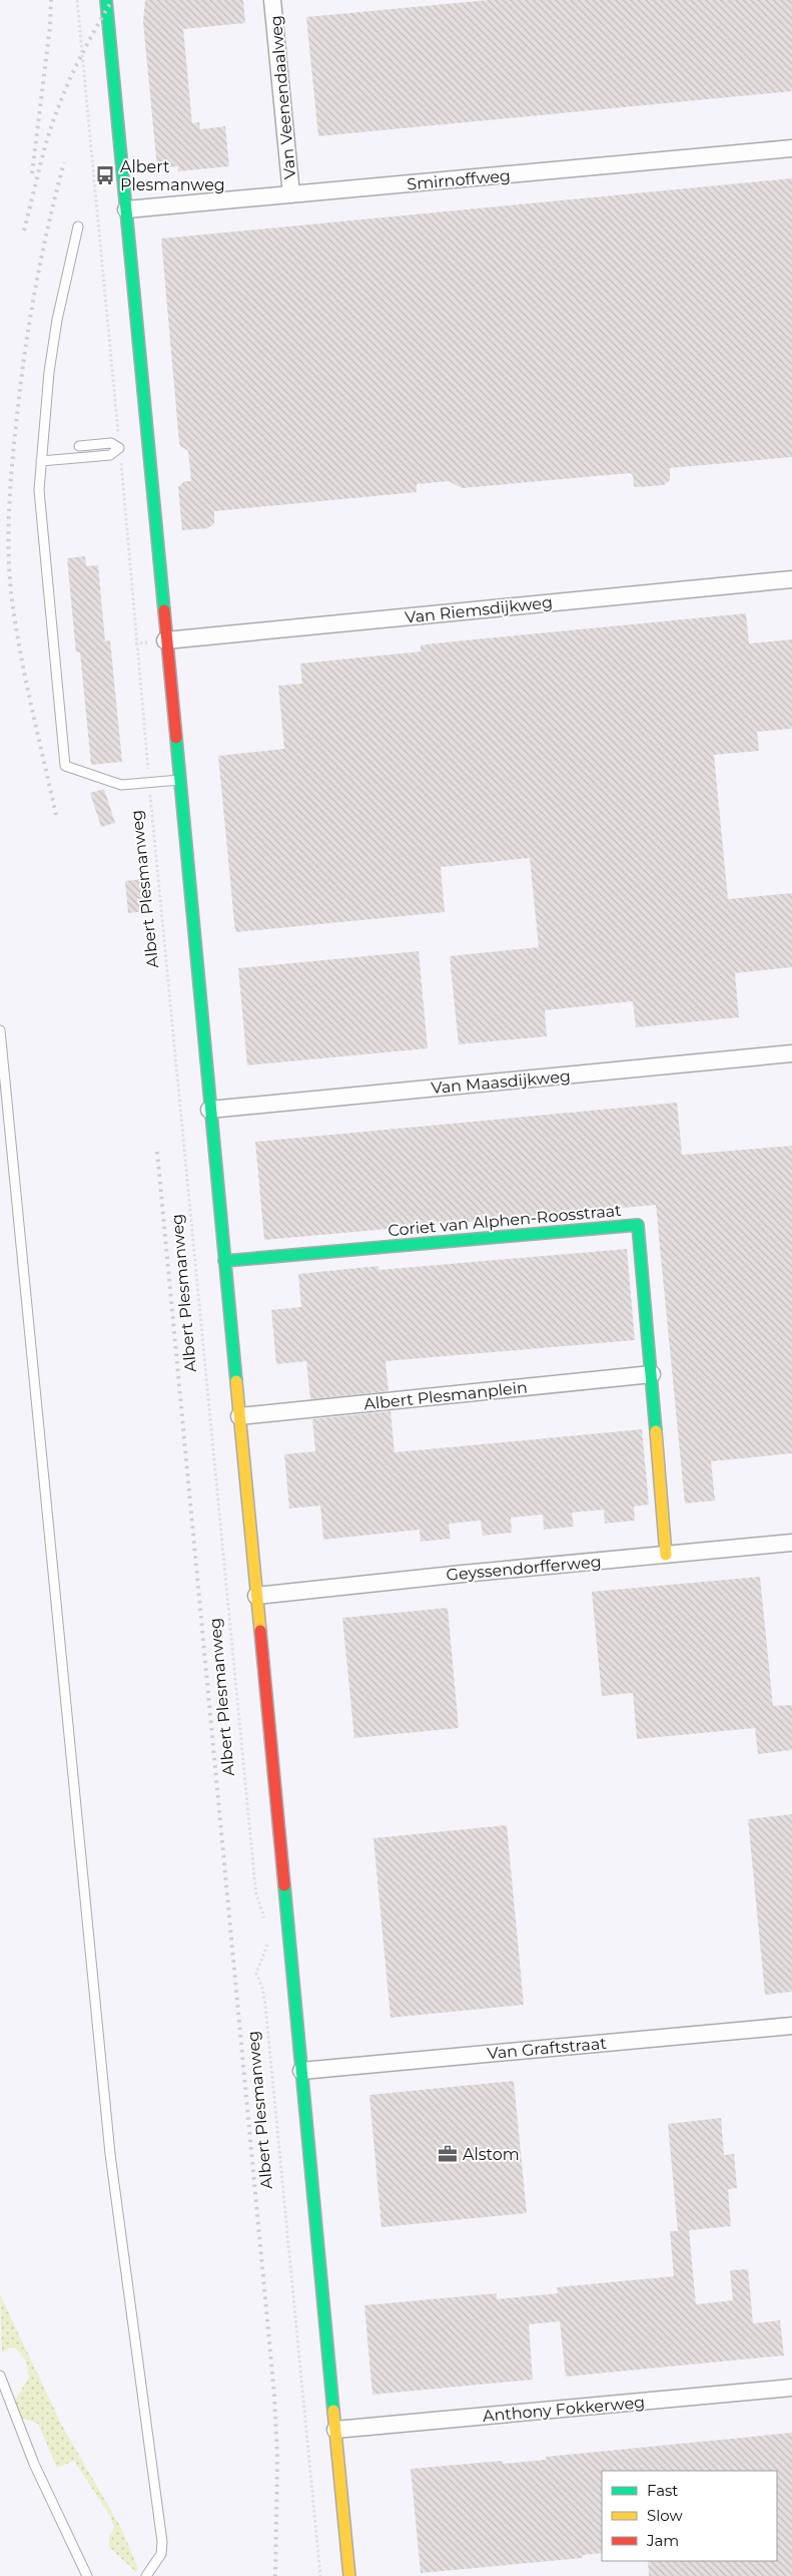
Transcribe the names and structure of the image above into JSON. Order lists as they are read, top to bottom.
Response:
{
  "streets": {
    "street": [
      "Van Veenendaalweg",
      "Smirnoffweg",
      "Van Riemsdijkweg",
      "Van Maasdijkweg",
      "Coriet van Alphen-Roosstraat",
      "Albert Plesmanplein",
      "Geyssendorfferweg",
      "Van Graftstraat",
      "Anthony Fokkerweg"
    ],
    "path": ["Albert Plesmanweg"]
  },
  "crossings": [
    ["Van Veenendaalweg", "Smirnoffweg"],
    ["Coriet van Alphen-Roosstraat", "Albert Plesmanplein"],
    ["Coriet van Alphen-Roosstraat", "Geyssendorfferweg"]
  ],
  "places": {
    "bus stop": ["Albert Plesmanweg"],
    "office": ["Alstom"]
  },
  "legend": ["Fast", "Slow", "Jam"]
}
